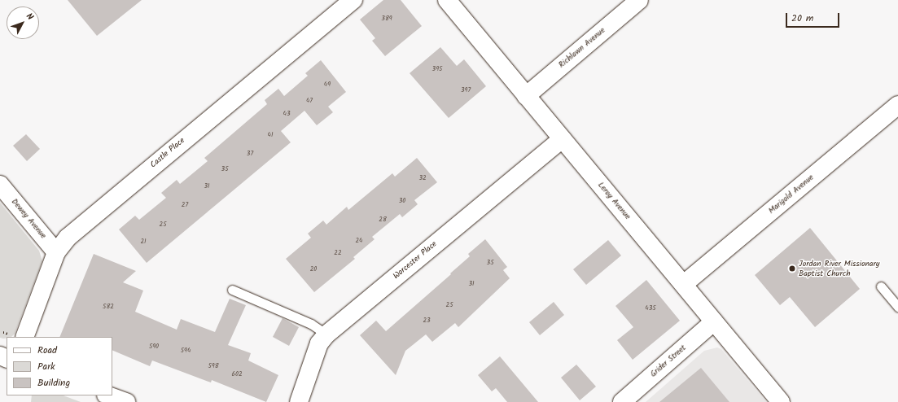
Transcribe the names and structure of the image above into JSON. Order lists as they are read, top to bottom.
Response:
{
  "streets": {
    "street": [
      "Richlawn Avenue",
      "Castle Place",
      "Marigold Avenue",
      "Leroy Avenue",
      "Dewey Avenue",
      "Worcester Place",
      "Grider Street"
    ]
  },
  "crossings": [
    ["Richlawn Avenue", "Leroy Avenue"],
    ["Castle Place", "Dewey Avenue"],
    ["Marigold Avenue", "Leroy Avenue"],
    ["Leroy Avenue", "Worcester Place"],
    ["Leroy Avenue", "Grider Street"]
  ],
  "places": ["Jordan River Missionary Baptist Church"],
  "house_numbers": [
    "389",
    "395",
    "49",
    "397",
    "47",
    "43",
    "41",
    "37",
    "35",
    "32",
    "31",
    "30",
    "27",
    "28",
    "25",
    "24",
    "21",
    "22",
    "35",
    "20",
    "31",
    "25",
    "582",
    "435",
    "23",
    "590",
    "594",
    "598",
    "602"
  ],
  "legend": ["Road", "Park", "Building"],
  "scale_bar": "20 m",
  "north": "top right"
}
